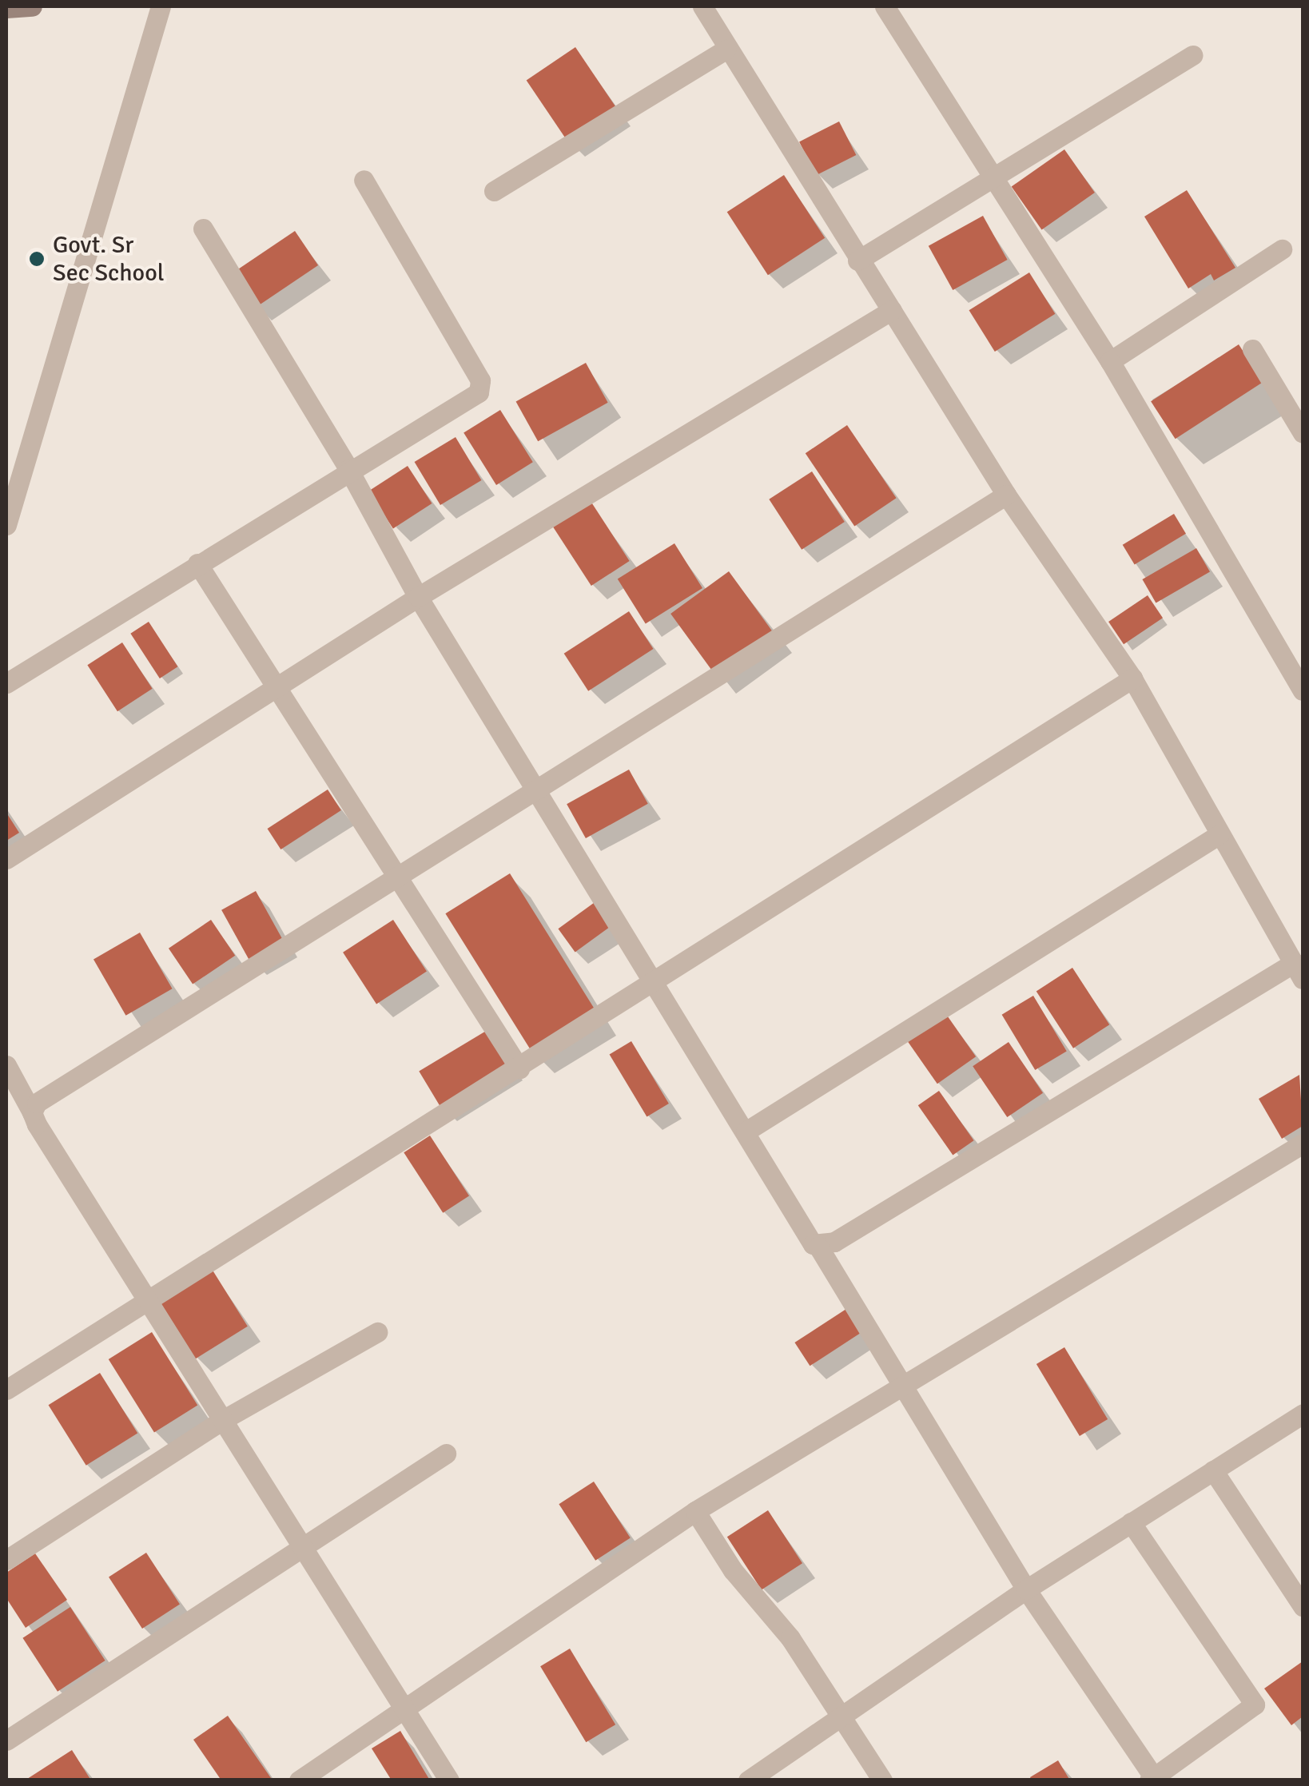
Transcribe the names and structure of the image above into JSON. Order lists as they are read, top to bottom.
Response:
{
  "places": ["Govt. Sr Sec School"]
}
